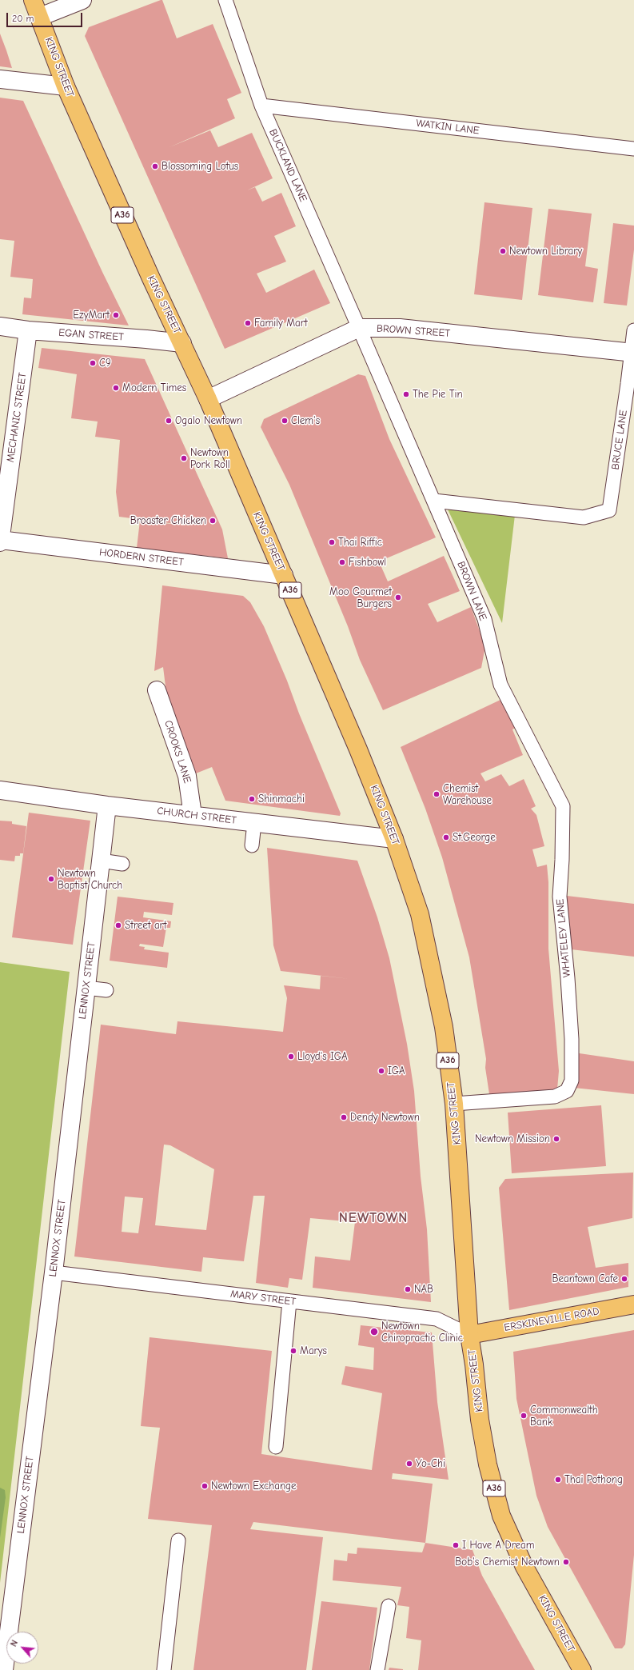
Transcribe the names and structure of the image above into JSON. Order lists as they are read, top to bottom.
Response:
{
  "streets": {
    "main road": ["KING STREET", "A36", "ERSKINEVILLE ROAD"],
    "street": [
      "BROWN STREET",
      "EGAN STREET",
      "MECHANIC STREET",
      "HORDERN STREET",
      "CROOKS LANE",
      "CHURCH STREET",
      "LENNOX STREET"
    ],
    "lane": [
      "WATKIN LANE",
      "BUCKLAND LANE",
      "BRUCE LANE",
      "BROWN LANE",
      "WHATELEY LANE",
      "MARY STREET"
    ]
  },
  "crossings": [
    ["KING STREET", "BROWN STREET"],
    ["KING STREET", "EGAN STREET"],
    ["KING STREET", "HORDERN STREET"],
    ["KING STREET", "CHURCH STREET"],
    ["KING STREET", "WHATELEY LANE"],
    ["KING STREET", "MARY STREET"],
    ["KING STREET", "ERSKINEVILLE ROAD"],
    ["WATKIN LANE", "BUCKLAND LANE"],
    ["BUCKLAND LANE", "BROWN STREET"],
    ["BUCKLAND LANE", "BROWN LANE"],
    ["BROWN STREET", "BRUCE LANE"],
    ["BROWN STREET", "BROWN LANE"],
    ["EGAN STREET", "MECHANIC STREET"],
    ["MECHANIC STREET", "HORDERN STREET"],
    ["BRUCE LANE", "BROWN LANE"],
    ["BROWN LANE", "WHATELEY LANE"],
    ["CROOKS LANE", "CHURCH STREET"],
    ["CHURCH STREET", "LENNOX STREET"],
    ["LENNOX STREET", "MARY STREET"],
    ["MARY STREET", "ERSKINEVILLE ROAD"]
  ],
  "districts": ["NEWTOWN"],
  "places": [
    "Blossoming Lotus",
    "Newtown Library",
    "EzyMart",
    "Family Mart",
    "C9",
    "Modern Times",
    "The Pie Tin",
    "Ogalo Newtown",
    "Clem's",
    "Newtown Pork Roll",
    "Broaster Chicken",
    "Thai Riffic",
    "Fishbowl",
    "Moo Gourmet Burgers",
    "Chemist Warehouse",
    "Shinmachi",
    "St.George",
    "Newtown Baptist Church",
    "Street art",
    "Lloyd's IGA",
    "IGA",
    "Dendy Newtown",
    "Newtown Mission",
    "Beantown Cafe",
    "NAB",
    "Newtown Chiropractic Clinic",
    "Marys",
    "Commonwealth Bank",
    "Yo-Chi",
    "Thai Pothong",
    "Newtown Exchange",
    "I Have A Dream",
    "Bob's Chemist Newtown"
  ],
  "scale_bar": "20 m",
  "north": "top left"
}
